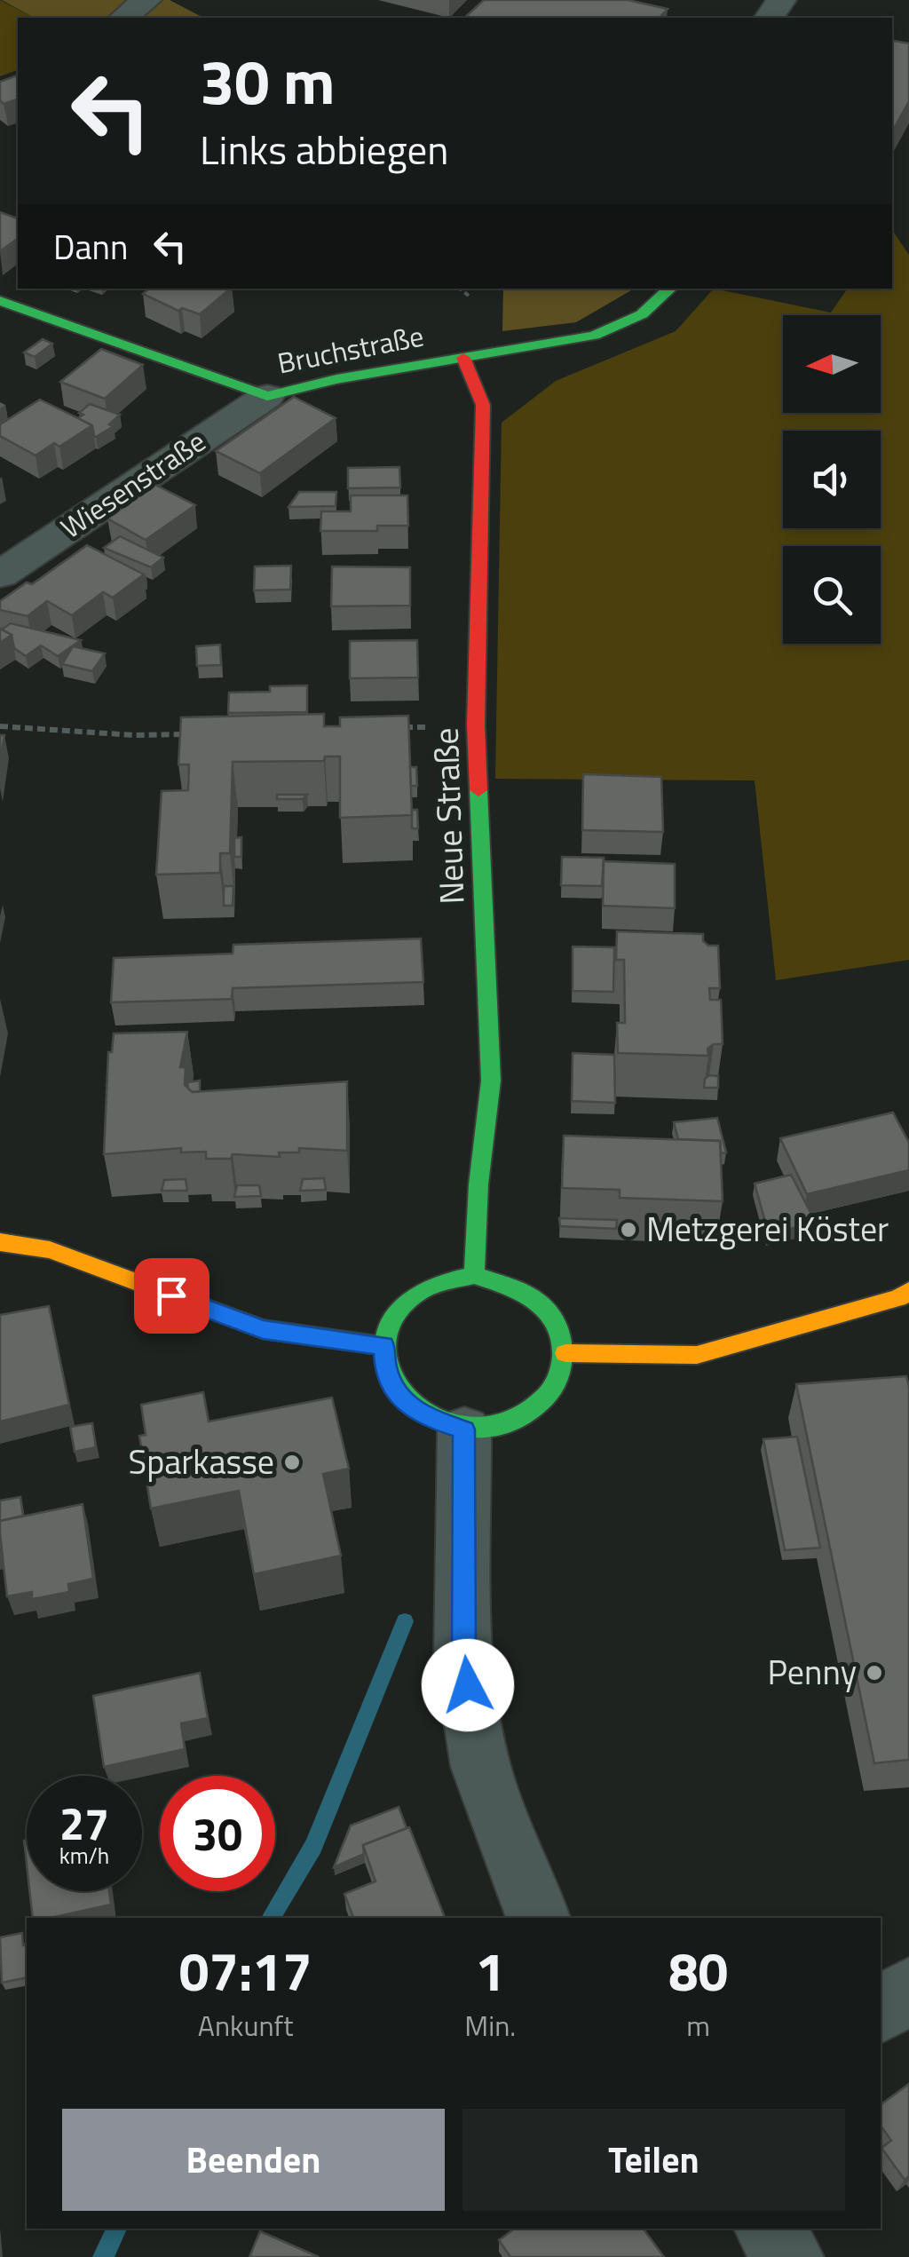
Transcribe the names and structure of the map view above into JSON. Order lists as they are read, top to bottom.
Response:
{
  "streets": {
    "street": ["Bruchstraße", "Wiesenstraße", "Neue Straße"]
  },
  "crossings": [
    ["Bruchstraße", "Wiesenstraße"],
    ["Bruchstraße", "Neue Straße"]
  ],
  "places": ["Metzgerei Köster", "Sparkasse", "Penny"],
  "north": "left",
  "page": {
    "turn": ["30 m", "Links abbiegen"],
    "then": "Dann",
    "speed": "27 km/h",
    "limit": "30",
    "eta": [
      "07:17",
      "Ankunft",
      "1",
      "Min.",
      "80",
      "m"
    ],
    "buttons": ["Beenden", "Teilen"]
  }
}
